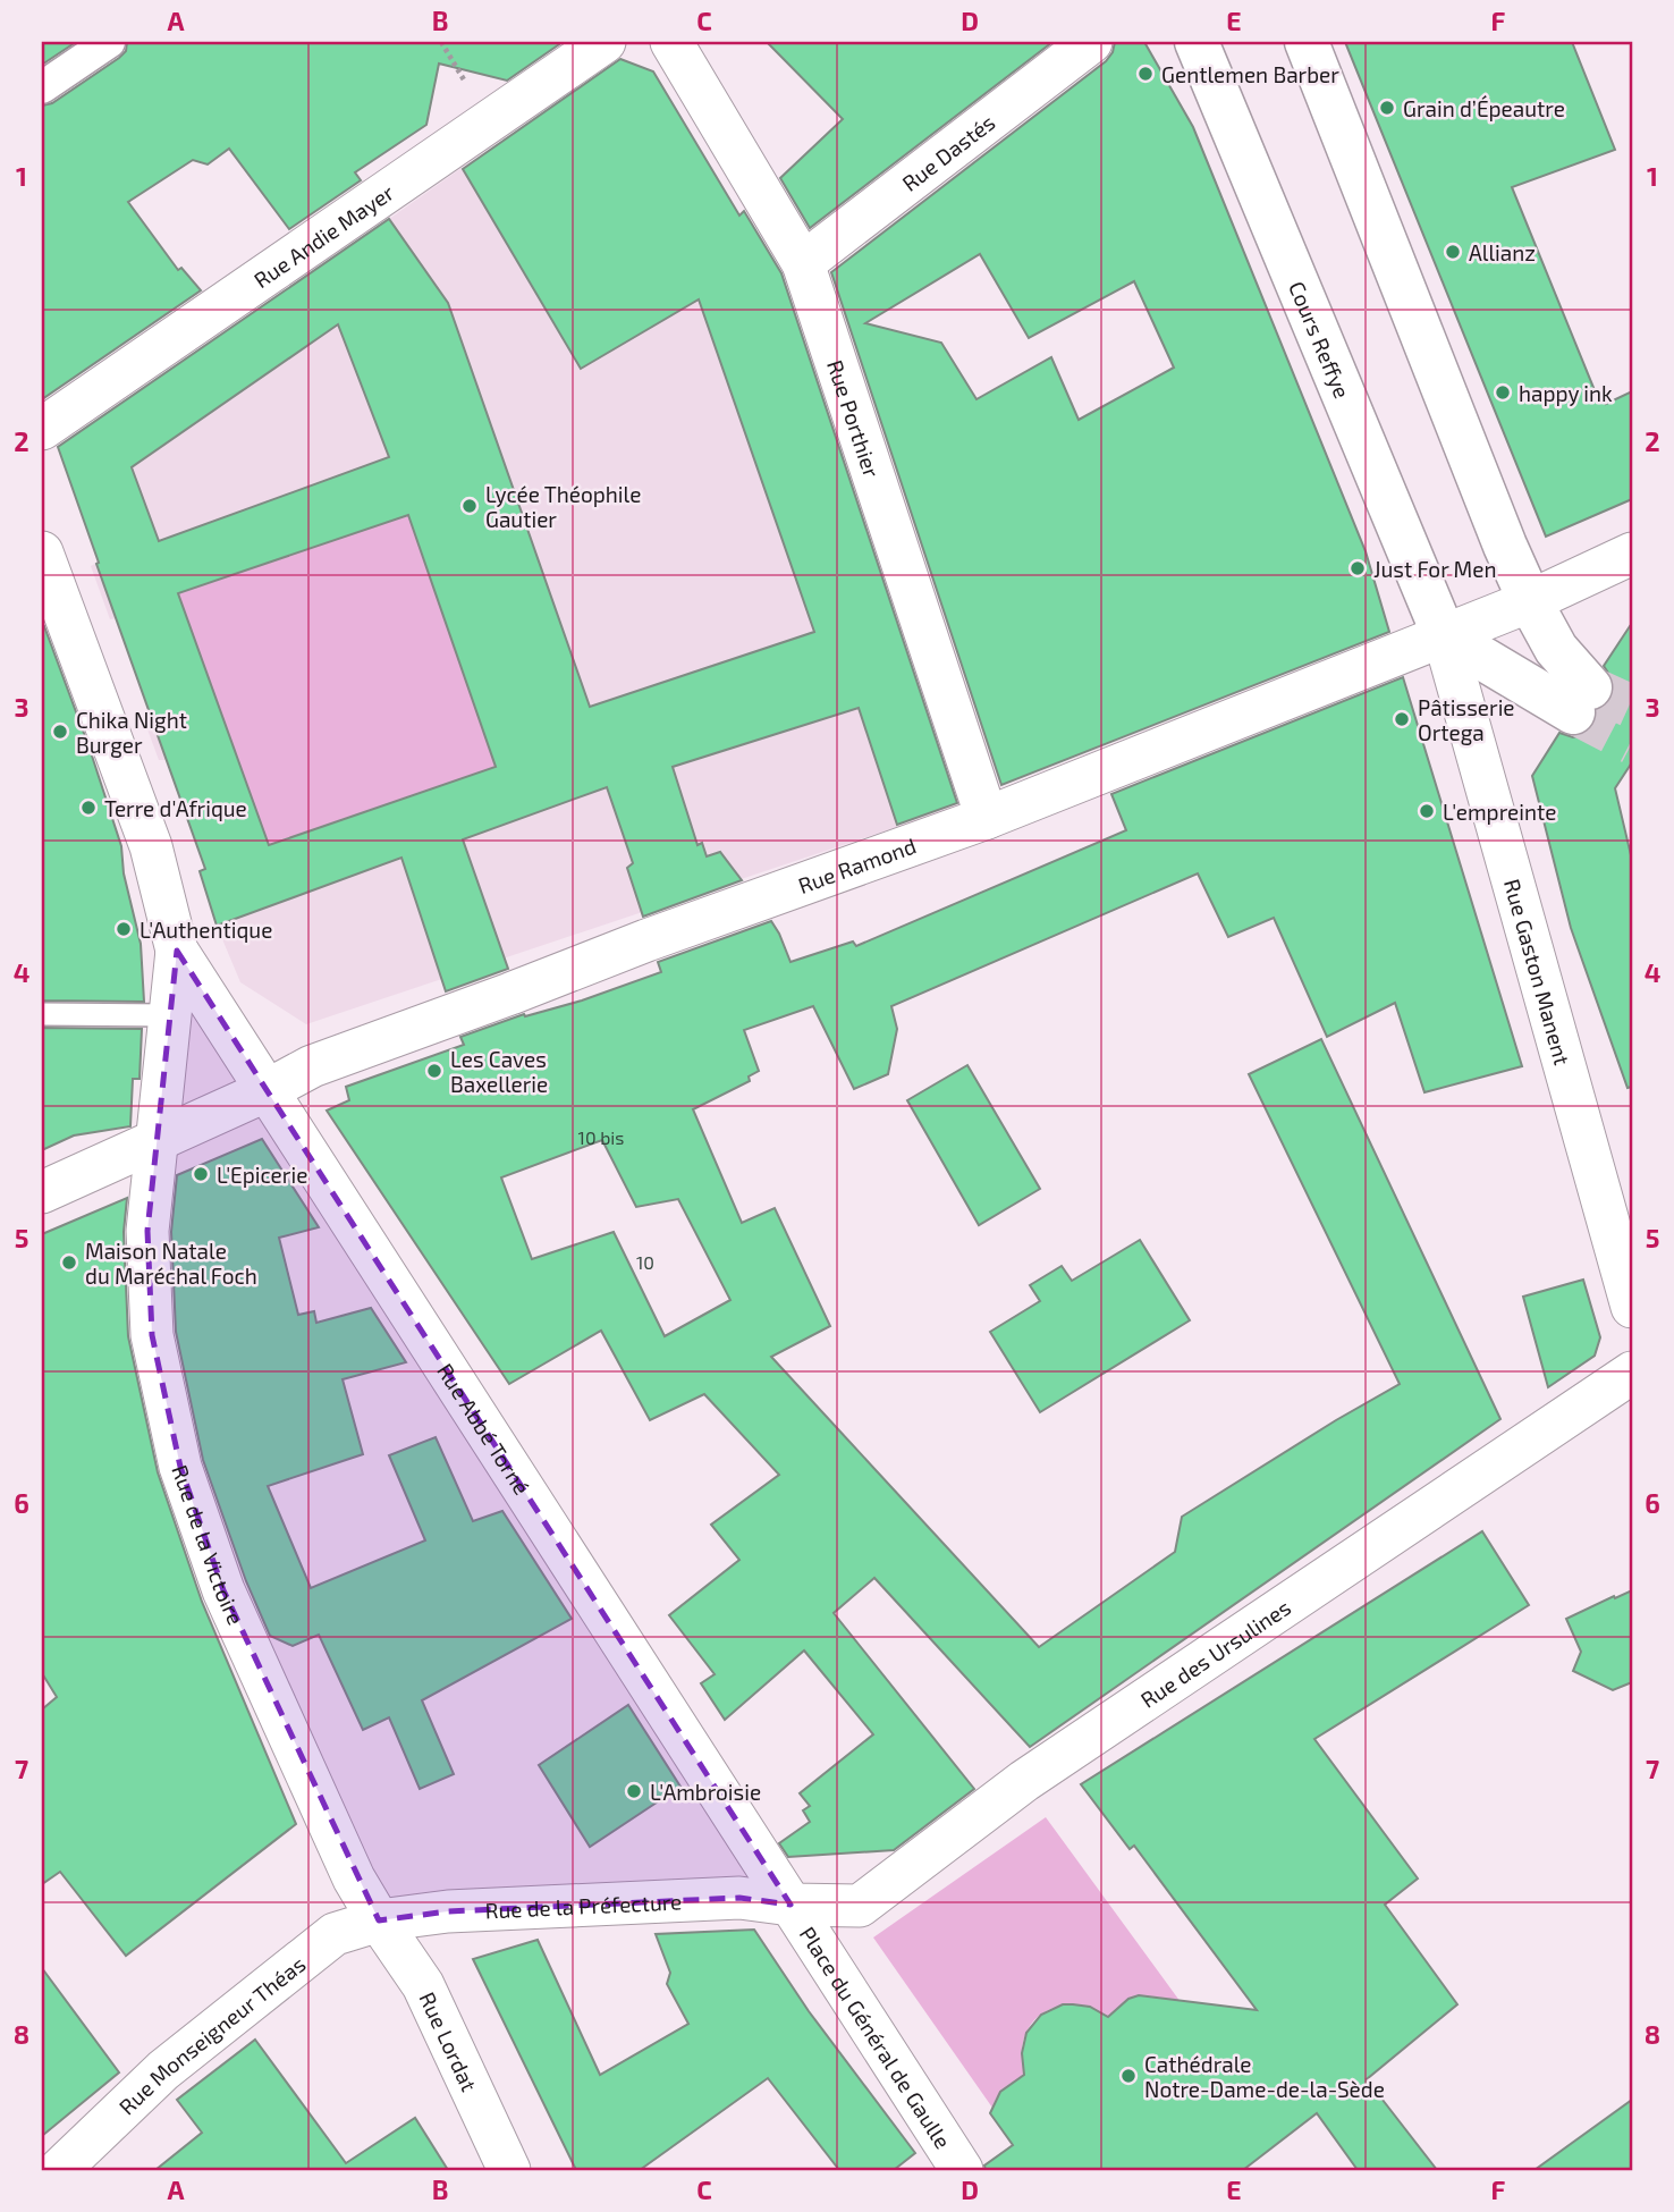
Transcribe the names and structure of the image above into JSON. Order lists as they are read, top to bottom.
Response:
{
  "streets": {
    "street": [
      "Rue Dastés",
      "Rue Andie Mayer",
      "Cours Reffye",
      "Rue Porthier",
      "Rue Ramond",
      "Rue Gaston Manent",
      "Rue Abbé Torné",
      "Rue de la Victoire",
      "Rue des Ursulines",
      "Rue de la Préfecture",
      "Rue Monseigneur Théas",
      "Place du Général de Gaulle",
      "Rue Lordat"
    ]
  },
  "crossings": [
    ["Rue Dastés", "Rue Porthier"],
    ["Cours Reffye", "Rue Ramond"],
    ["Cours Reffye", "Rue Gaston Manent"],
    ["Rue Porthier", "Rue Ramond"],
    ["Rue Ramond", "Rue Gaston Manent"],
    ["Rue Ramond", "Rue Abbé Torné"],
    ["Rue Ramond", "Rue de la Victoire"],
    ["Rue Abbé Torné", "Rue de la Victoire"],
    ["Rue Abbé Torné", "Rue des Ursulines"],
    ["Rue Abbé Torné", "Rue de la Préfecture"],
    ["Rue Abbé Torné", "Place du Général de Gaulle"],
    ["Rue de la Victoire", "Rue de la Préfecture"],
    ["Rue de la Victoire", "Rue Monseigneur Théas"],
    ["Rue de la Victoire", "Rue Lordat"],
    ["Rue des Ursulines", "Rue de la Préfecture"],
    ["Rue des Ursulines", "Place du Général de Gaulle"],
    ["Rue de la Préfecture", "Rue Monseigneur Théas"],
    ["Rue de la Préfecture", "Place du Général de Gaulle"],
    ["Rue de la Préfecture", "Rue Lordat"],
    ["Rue Monseigneur Théas", "Rue Lordat"]
  ],
  "places": [
    "Gentlemen Barber",
    "Grain d’Épeautre",
    "Allianz",
    "happy ink",
    "Lycée Théophile Gautier",
    "Just For Men",
    "Pâtisserie Ortega",
    "Chika Night Burger",
    "Terre d'Afrique",
    "L'empreinte",
    "L'Authentique",
    "Les Caves Baxellerie",
    "L'Epicerie",
    "Maison Natale du Maréchal Foch",
    "L'Ambroisie",
    "Cathédrale Notre-Dame-de-la-Sède"
  ],
  "house_numbers": ["10 bis", "10"],
  "grid": {
    "columns": [
      "A",
      "B",
      "C",
      "D",
      "E",
      "F"
    ],
    "rows": [
      "1",
      "2",
      "3",
      "4",
      "5",
      "6",
      "7",
      "8"
    ]
  }
}
